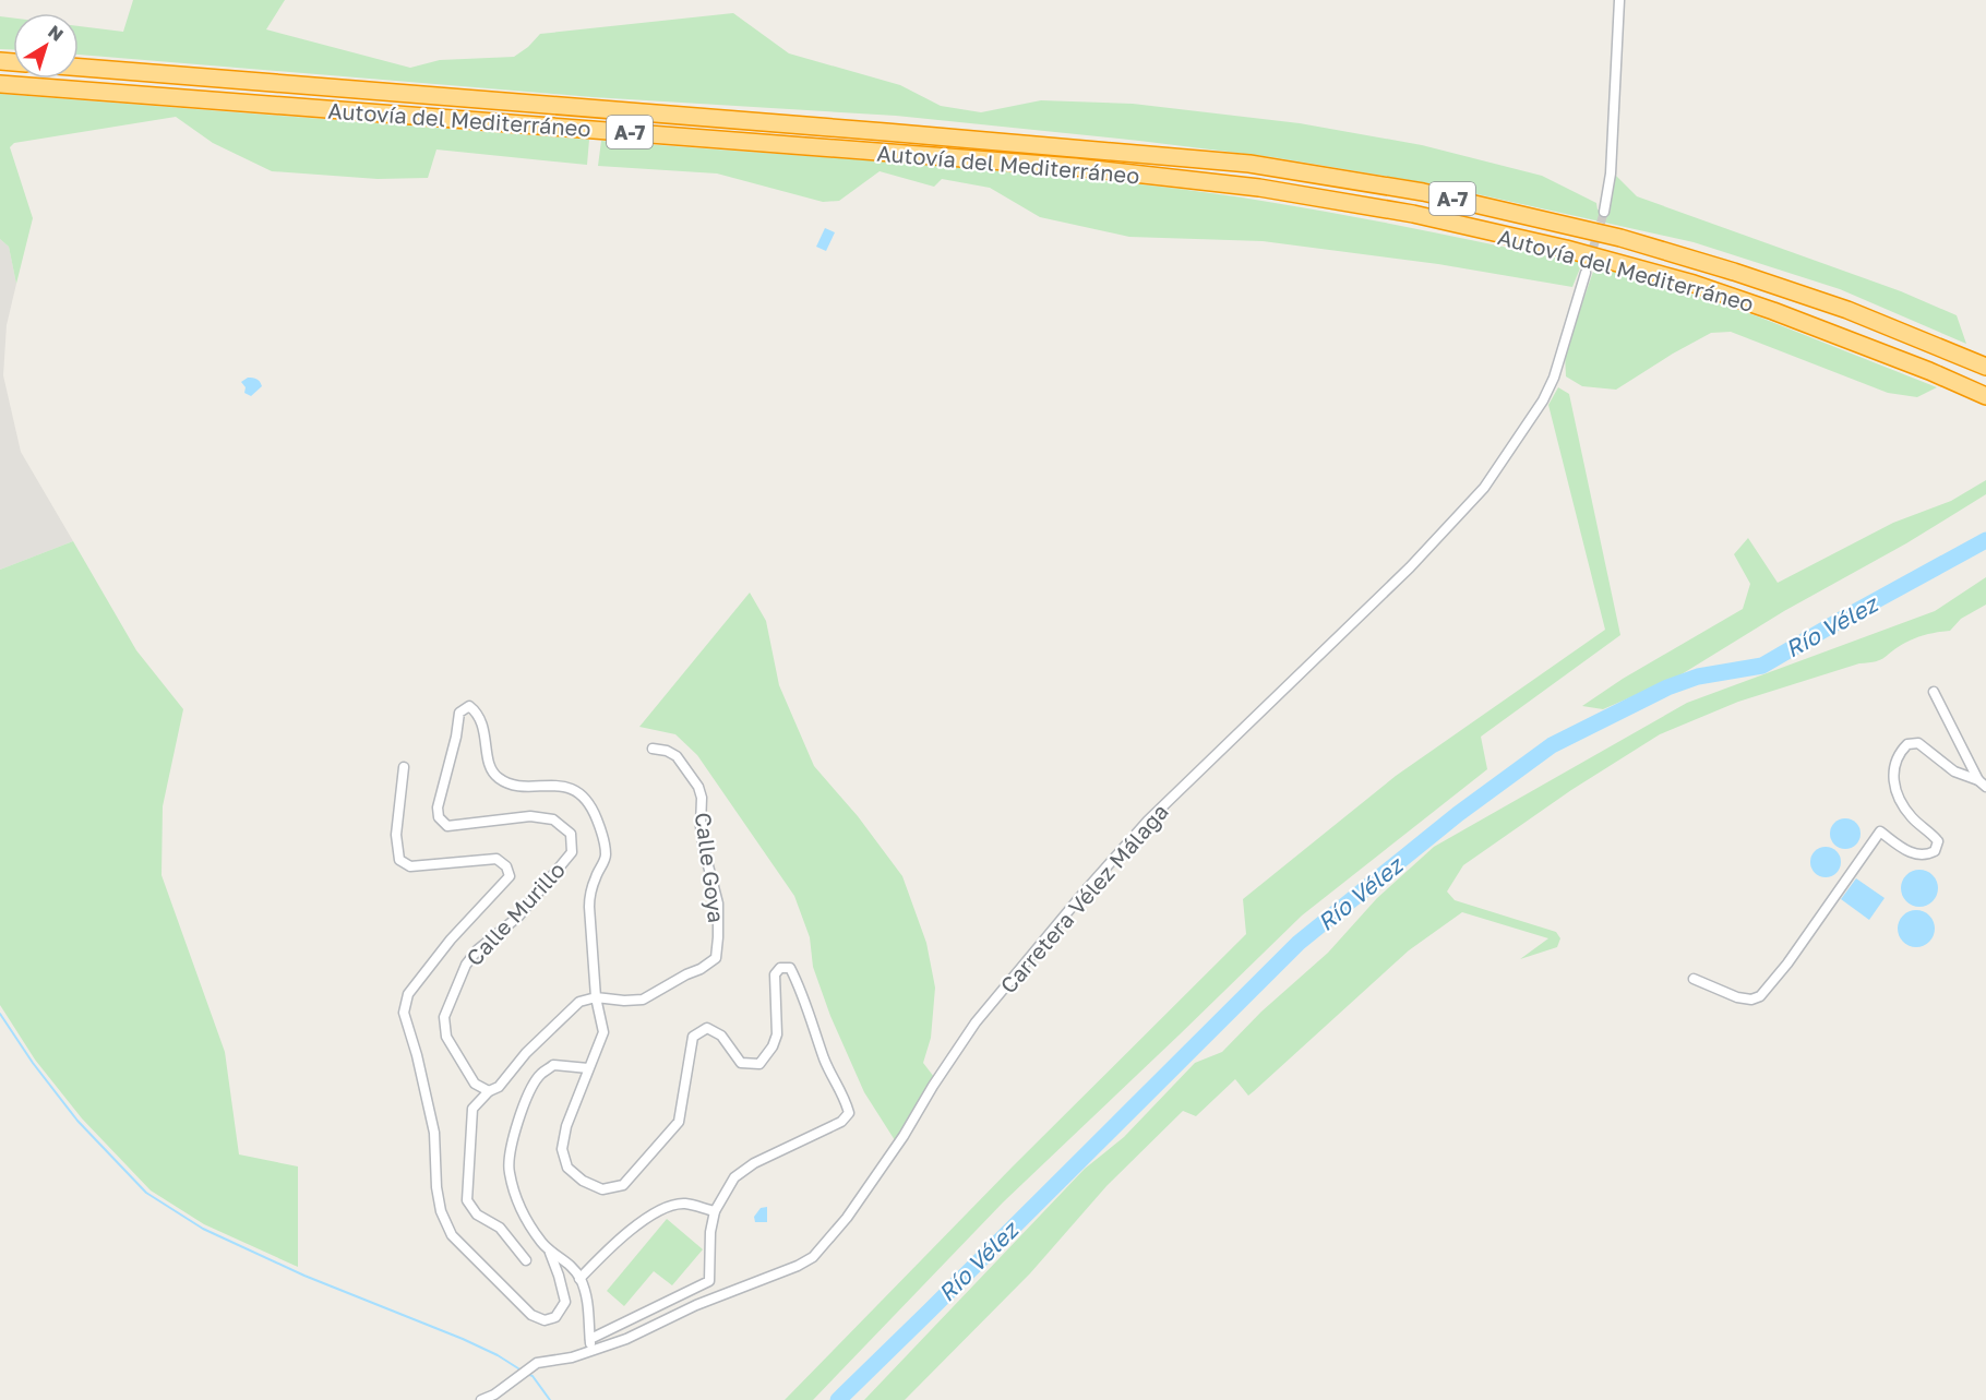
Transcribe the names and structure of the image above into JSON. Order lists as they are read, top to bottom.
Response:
{
  "streets": {
    "highway": ["Autovía del Mediterráneo", "A-7"],
    "street": ["Calle Goya", "Carretera Vélez Málaga", "Calle Murillo"]
  },
  "crossings": [
    ["Calle Goya", "Calle Murillo"]
  ],
  "water": ["Río Vélez"],
  "north": "top right"
}
